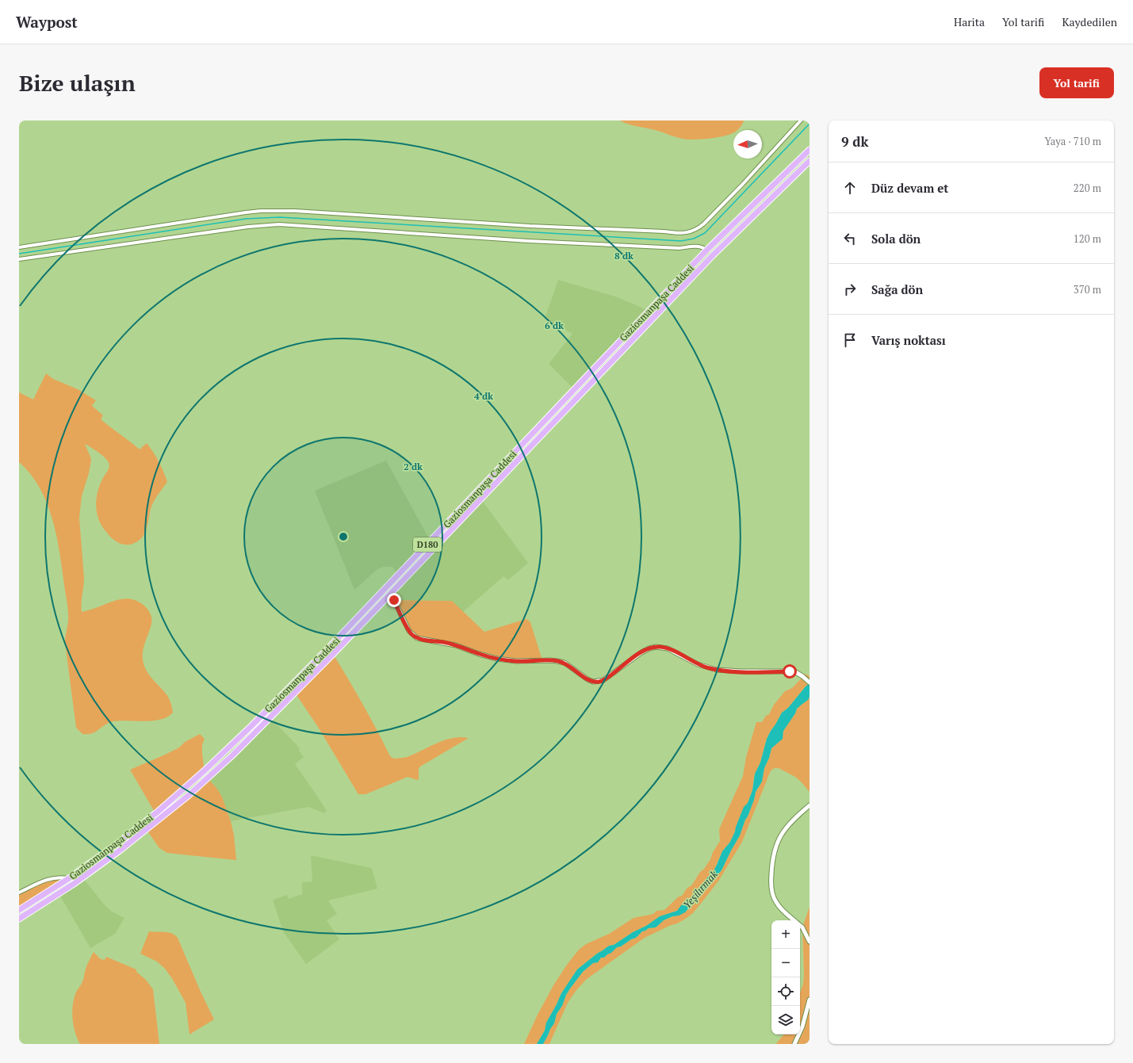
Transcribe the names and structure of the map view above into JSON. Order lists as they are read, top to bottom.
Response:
{
  "streets": {
    "highway": ["Gaziosmanpaşa Caddesi", "D180"]
  },
  "water": ["Yeşilırmak"],
  "north": "left",
  "page": {
    "header": "Waypost",
    "nav": ["Harita", "Yol tarifi", "Kaydedilen"],
    "buttons": "Yol tarifi",
    "title": "Bize ulaşın",
    "heading": ["9 dk", "Yaya · 710 m"],
    "list": [
      ["Düz devam et", "220 m"],
      ["Sola dön", "120 m"],
      ["Sağa dön", "370 m"],
      "Varış noktası"
    ],
    "map_buttons": ["+", "−"]
  },
  "rings": [
    "8 dk",
    "6 dk",
    "4 dk",
    "2 dk"
  ]
}
